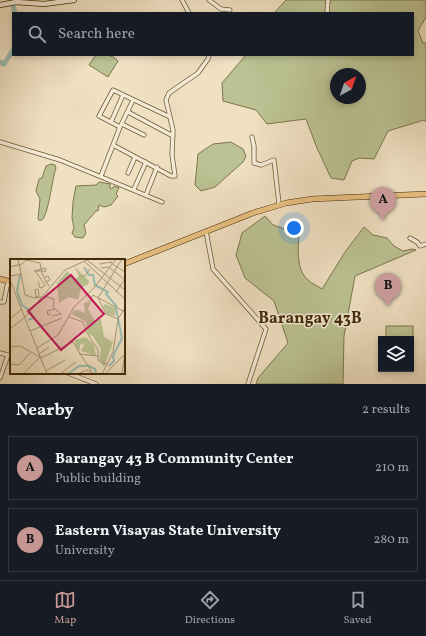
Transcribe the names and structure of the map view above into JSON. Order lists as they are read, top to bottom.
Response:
{
  "districts": ["Barangay 43B"],
  "north": "top right",
  "page": {
    "search": "Search here",
    "pins": ["A", "B"],
    "heading": ["Nearby", "2 results"],
    "list": [
      {
        "mark": "A",
        "name": "Barangay 43 B Community Center",
        "note": "Public building",
        "value": "210 m"
      },
      {
        "mark": "B",
        "name": "Eastern Visayas State University",
        "note": "University",
        "value": "280 m"
      }
    ],
    "nav": ["Map", "Directions", "Saved"]
  }
}
